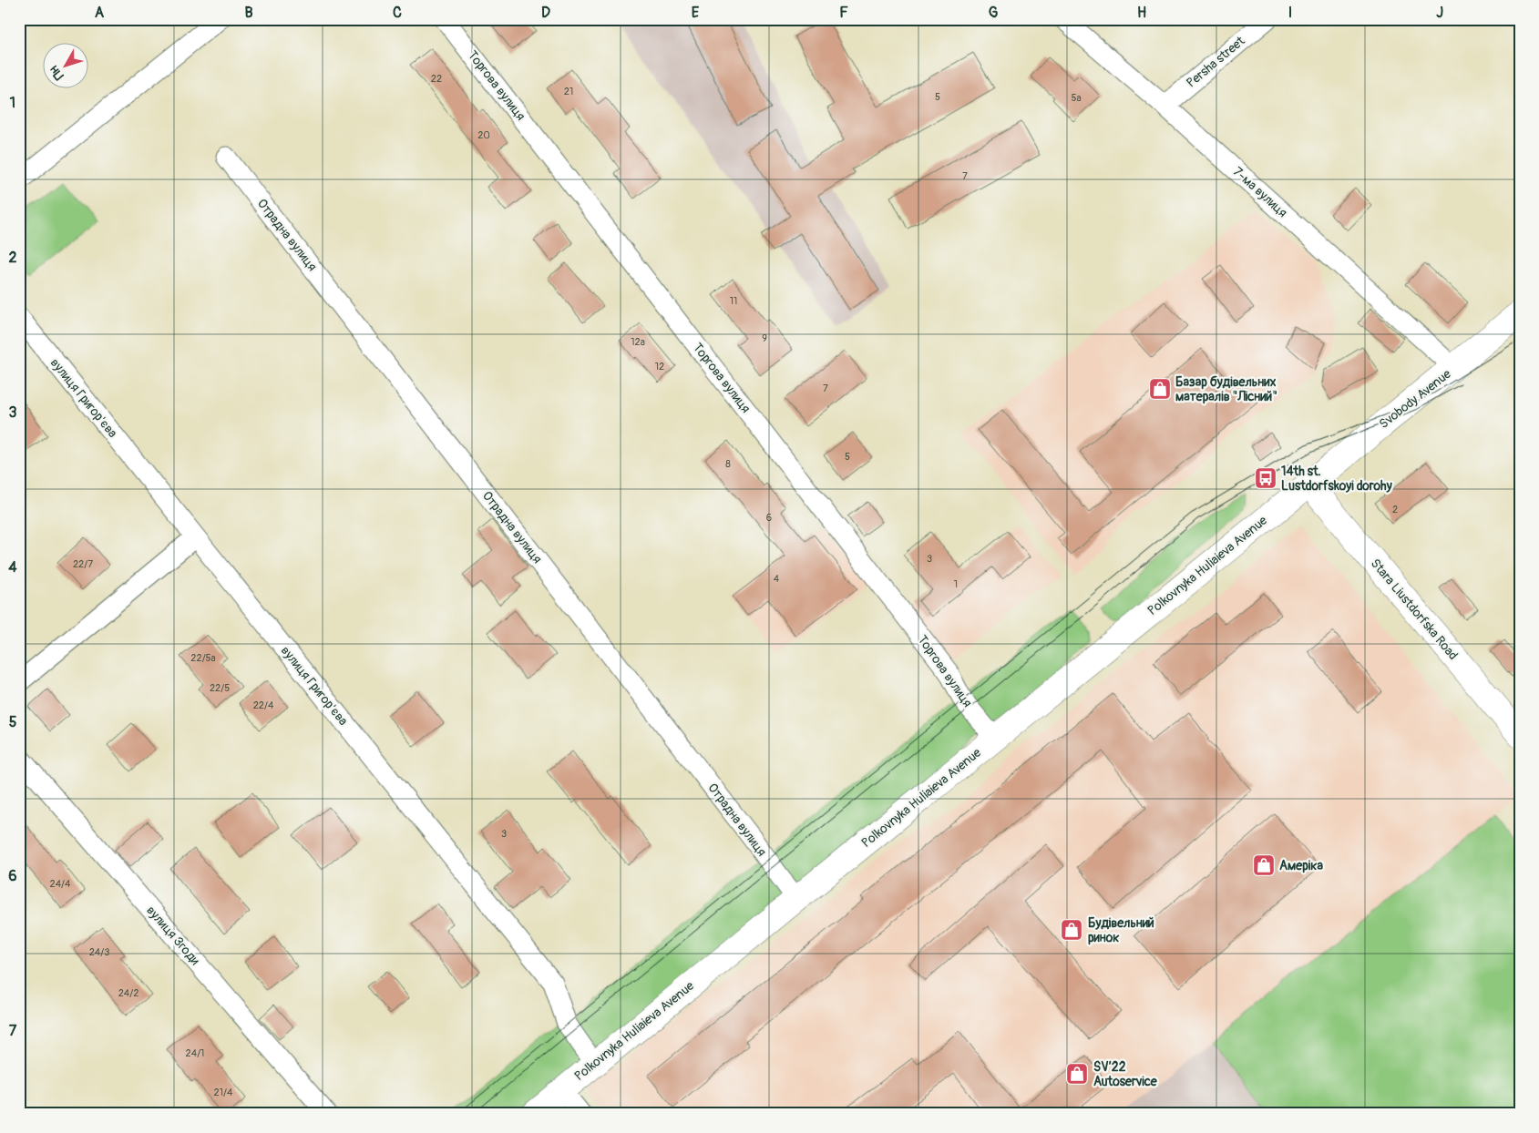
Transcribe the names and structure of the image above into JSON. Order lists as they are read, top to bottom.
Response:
{
  "streets": {
    "main road": ["Svobody Avenue", "Polkovnyka Huliaieva Avenue", "Stara Liustdorfska Road"],
    "street": [
      "Persha street",
      "Торгова вулиця",
      "7-ма вулиця",
      "Отрадна вулиця",
      "вулиця Григор'єва",
      "вулиця Згоди"
    ]
  },
  "crossings": [
    ["Persha street", "7-ма вулиця"],
    ["Торгова вулиця", "Polkovnyka Huliaieva Avenue"],
    ["7-ма вулиця", "Svobody Avenue"],
    ["Отрадна вулиця", "Polkovnyka Huliaieva Avenue"],
    ["вулиця Григор'єва", "Polkovnyka Huliaieva Avenue"],
    ["Svobody Avenue", "Polkovnyka Huliaieva Avenue"],
    ["Svobody Avenue", "Stara Liustdorfska Road"],
    ["Polkovnyka Huliaieva Avenue", "Stara Liustdorfska Road"]
  ],
  "places": {
    "shop": [
      "Базар будівельних матералів \"Лісний\"",
      "Амеріка",
      "Будівельний ринок",
      "SV’22 Autoservice"
    ],
    "bus stop": ["14th st. Lustdorfskoyi dorohy"]
  },
  "house_numbers": [
    "22",
    "21",
    "5",
    "5а",
    "20",
    "7",
    "11",
    "9",
    "12а",
    "12",
    "7",
    "5",
    "8",
    "2",
    "6",
    "3",
    "22/7",
    "4",
    "1",
    "22/5а",
    "22/5",
    "22/4",
    "3",
    "24/4",
    "24/3",
    "24/2",
    "24/1",
    "21/4"
  ],
  "north": "bottom left",
  "grid": {
    "columns": [
      "A",
      "B",
      "C",
      "D",
      "E",
      "F",
      "G",
      "H",
      "I",
      "J"
    ],
    "rows": [
      "1",
      "2",
      "3",
      "4",
      "5",
      "6",
      "7"
    ]
  }
}
